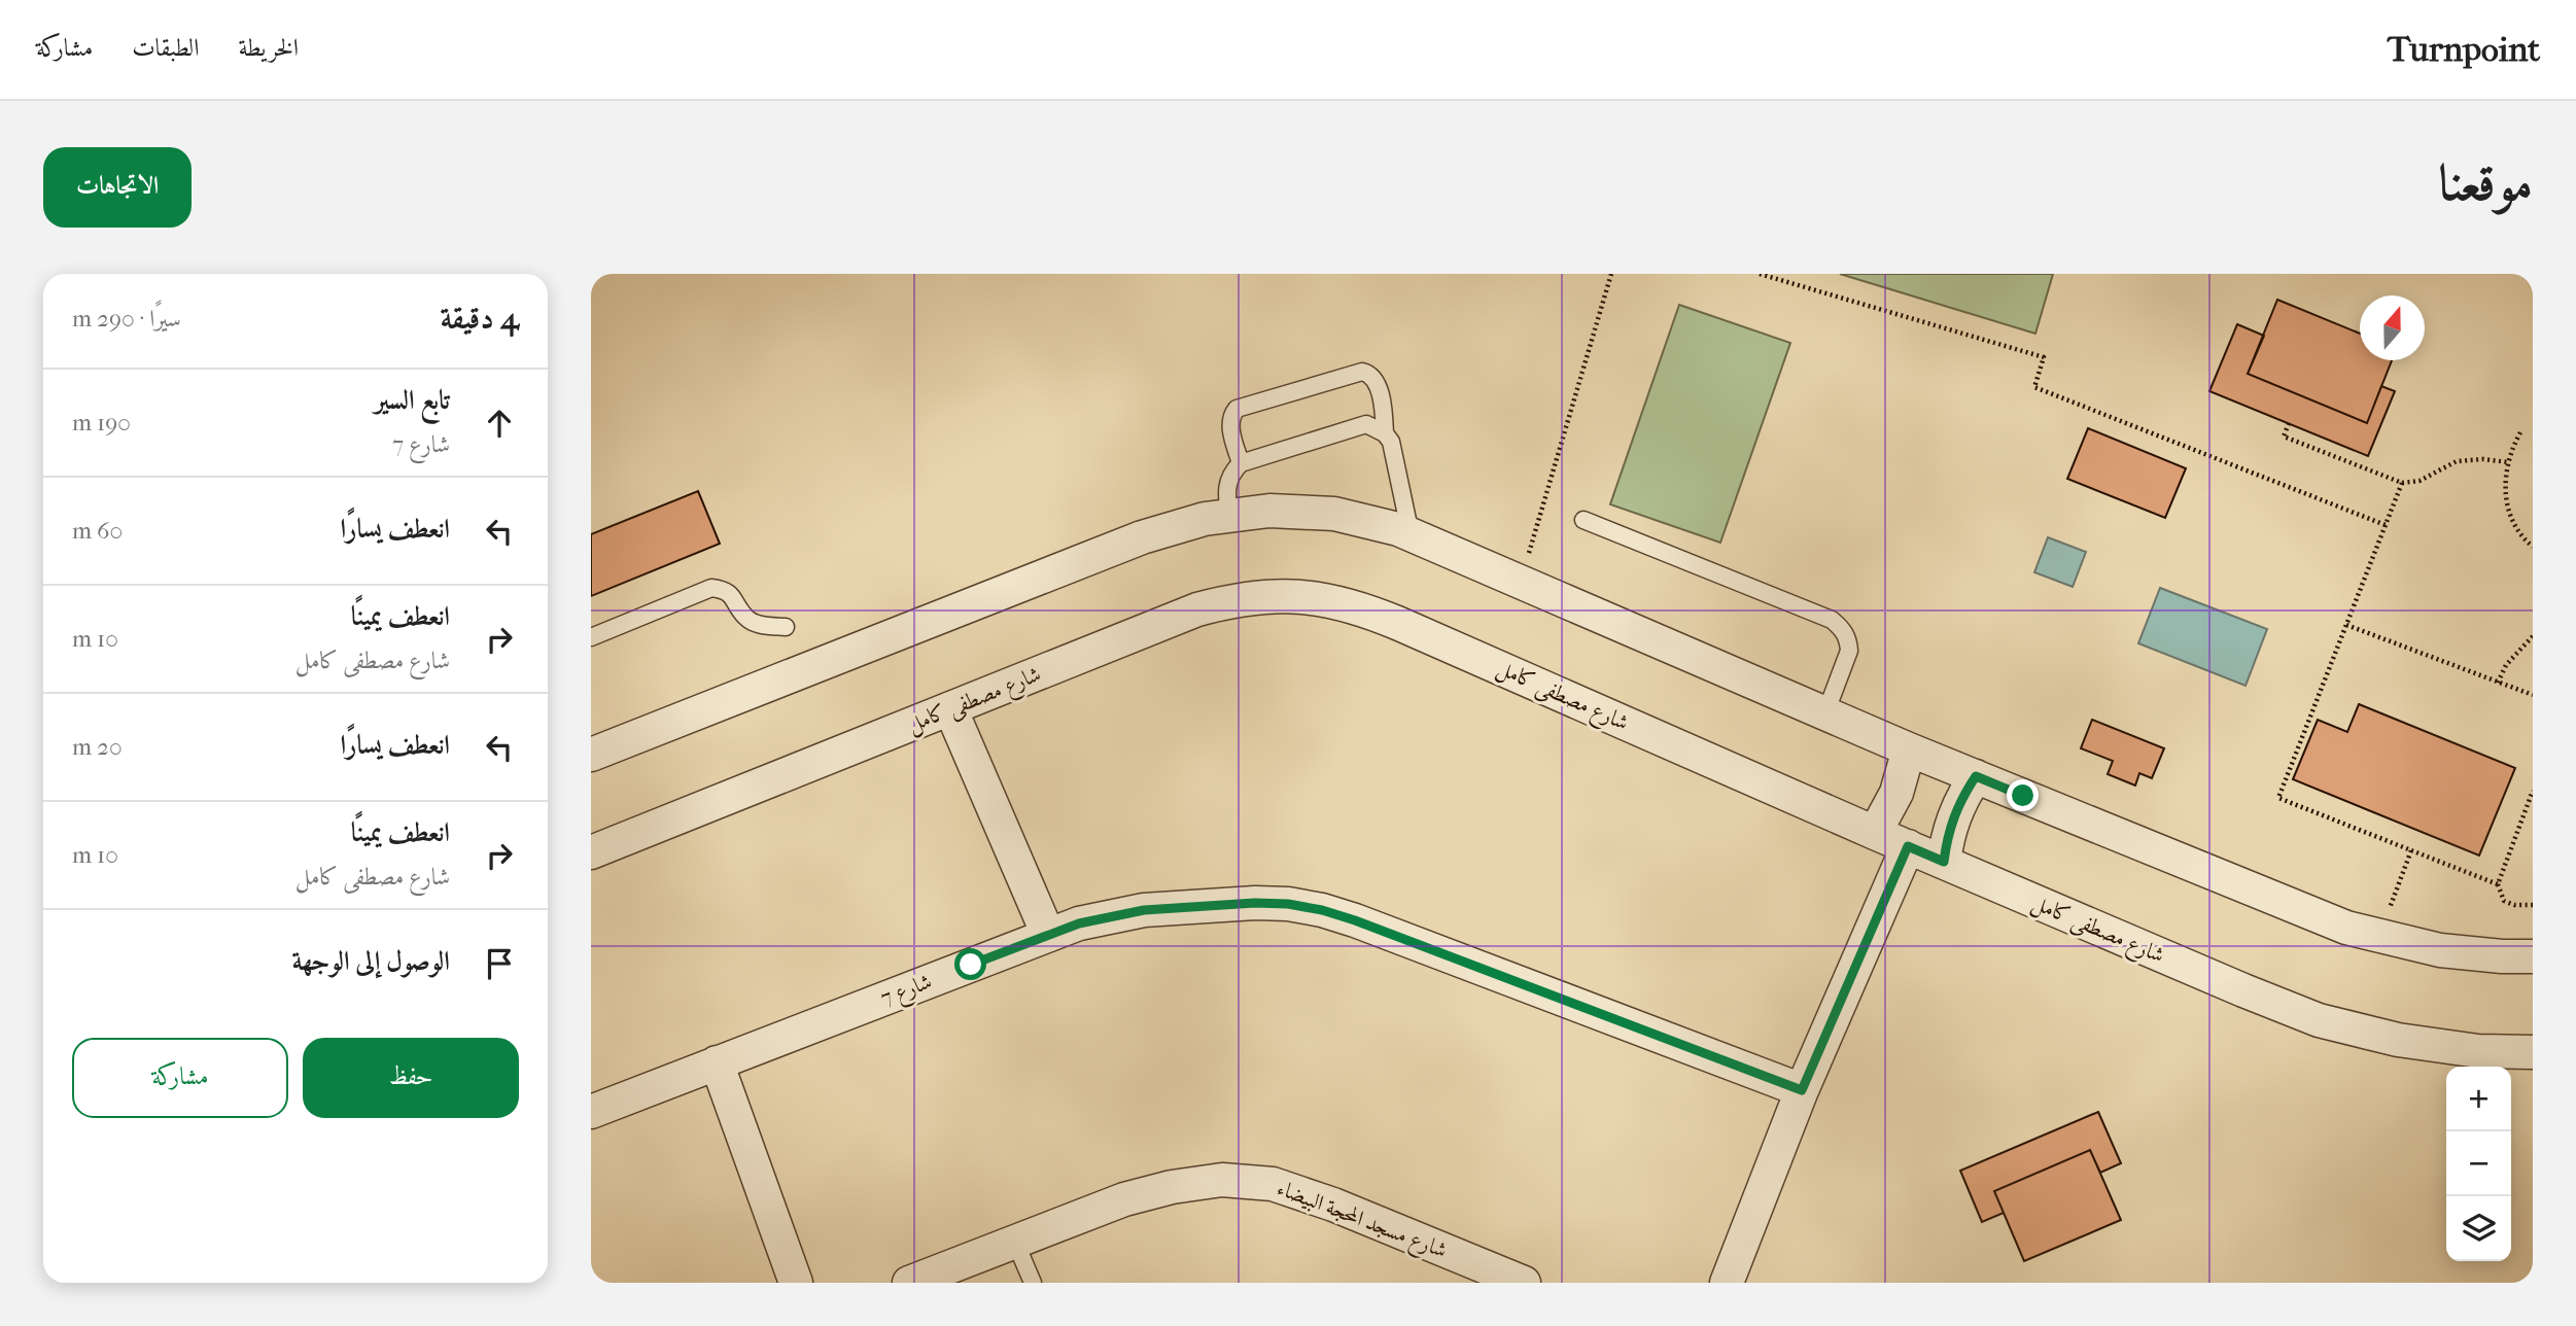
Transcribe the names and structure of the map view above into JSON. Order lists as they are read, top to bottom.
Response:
{
  "streets": {
    "street": ["شارع مصطفى كامل", "شارع 7", "شارع مسجد المحجة البيضاء"]
  },
  "north": "top",
  "page": {
    "header": "Turnpoint",
    "nav": ["الخريطة", "الطبقات", "مشاركة"],
    "title": "موقعنا",
    "buttons": [
      "الاتجاهات",
      ["حفظ", "مشاركة"]
    ],
    "heading": ["4 دقيقة", "سيرًا · 290 m"],
    "list": [
      ["تابع السير", "شارع 7", "190 m"],
      ["انعطف يسارًا", "60 m"],
      ["انعطف يمينًا", "شارع مصطفى كامل", "10 m"],
      ["انعطف يسارًا", "20 m"],
      ["انعطف يمينًا", "شارع مصطفى كامل", "10 m"],
      "الوصول إلى الوجهة"
    ],
    "map_buttons": ["+", "−"]
  }
}
